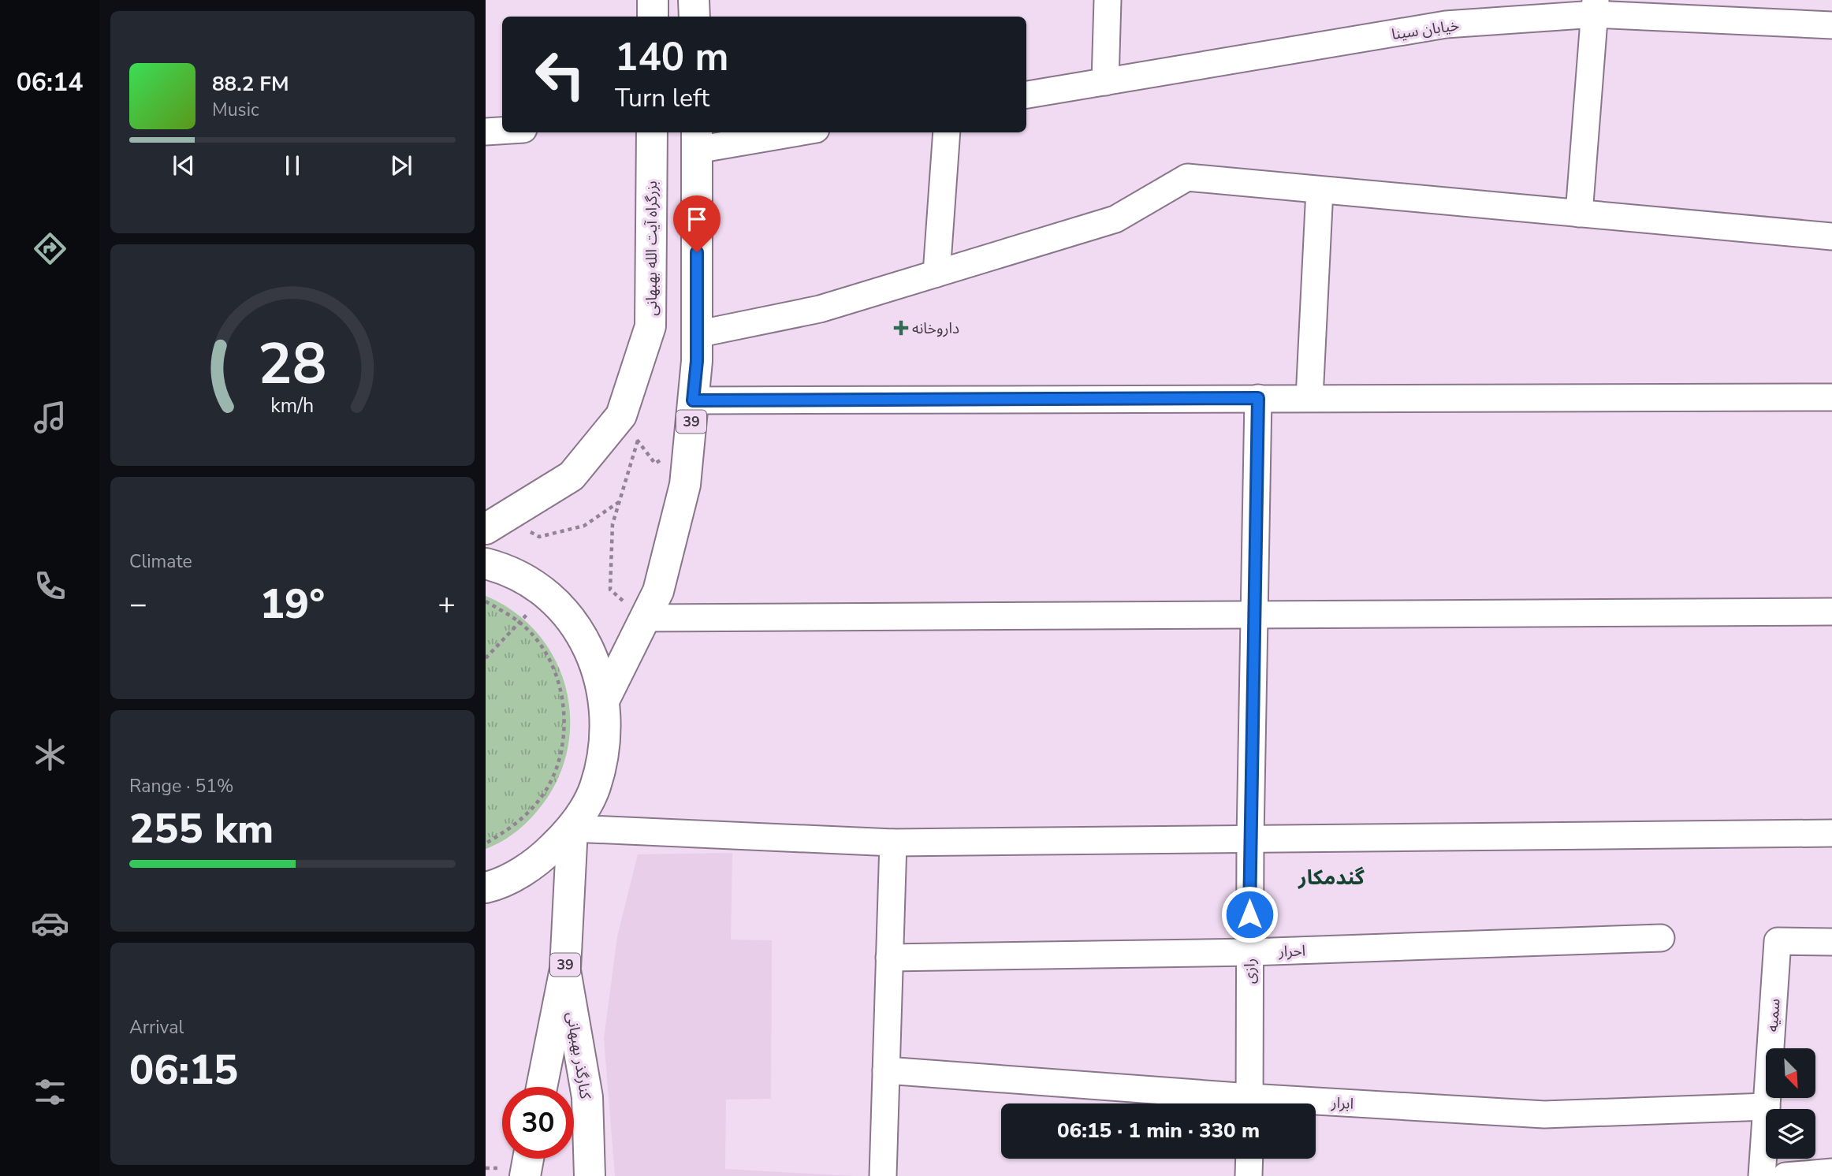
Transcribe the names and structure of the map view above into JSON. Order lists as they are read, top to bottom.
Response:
{
  "streets": {
    "main road": ["بزرگراه آیت الله بهبهانی", "39", "کنارگذر بهبهانی"],
    "street": [
      "خیابان سینا",
      "احرار",
      "رازی",
      "سمیه",
      "ابرار"
    ]
  },
  "crossings": [
    ["39", "کنارگذر بهبهانی"],
    ["احرار", "رازی"],
    ["سمیه", "ابرار"]
  ],
  "districts": ["گندمکار"],
  "places": {
    "health": ["داروخانه"]
  },
  "north": "bottom right",
  "page": {
    "tabs": "06:14",
    "turn": ["140 m", "Turn left"],
    "song": ["88.2 FM", "Music"],
    "tile": [
      "Climate",
      ["Range · 51%", "255 km"],
      ["Arrival", "06:15"]
    ],
    "heat": ["−", "19°", "+"],
    "limit": "30",
    "trip": "06:15 · 1 min · 330 m",
    "gauge": ["28", "km/h"]
  }
}
